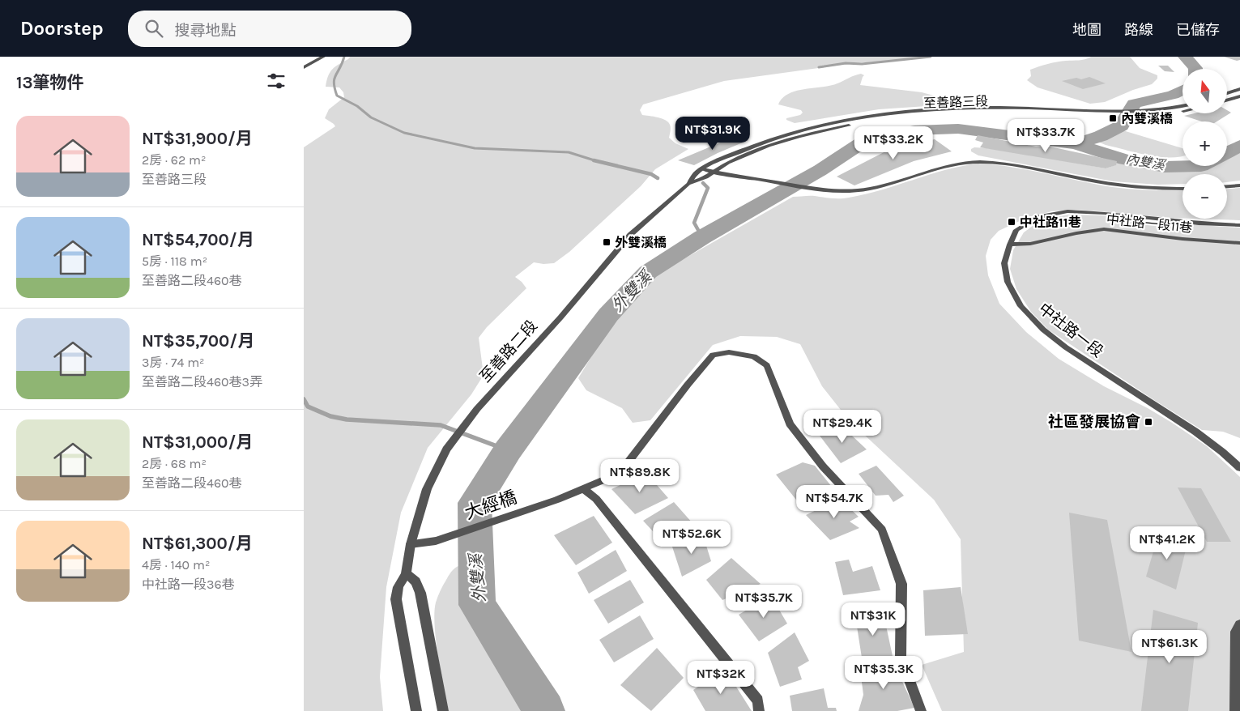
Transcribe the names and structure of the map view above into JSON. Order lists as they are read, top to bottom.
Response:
{
  "streets": {
    "street": [
      "至善路三段",
      "中社路一段11巷",
      "中社路一段",
      "至善路二段",
      "大經橋"
    ]
  },
  "crossings": [
    ["至善路三段", "至善路二段"],
    ["中社路一段11巷", "中社路一段"],
    ["至善路二段", "大經橋"]
  ],
  "water": ["內雙溪", "外雙溪"],
  "places": {
    "transit": [
      "內雙溪橋",
      "中社路11巷",
      "外雙溪橋",
      "社區發展協會"
    ]
  },
  "north": "top",
  "page": {
    "header": "Doorstep",
    "search": "搜尋地點",
    "nav": ["地圖", "路線", "已儲存"],
    "heading": "13筆物件",
    "map_buttons": ["+", "−"],
    "list": [
      {
        "name": "NT$31,900/月",
        "note": "2房 · 62 m² · 至善路三段"
      },
      {
        "name": "NT$54,700/月",
        "note": "5房 · 118 m² · 至善路二段460巷"
      },
      {
        "name": "NT$35,700/月",
        "note": "3房 · 74 m² · 至善路二段460巷3弄"
      },
      {
        "name": "NT$31,000/月",
        "note": "2房 · 68 m² · 至善路二段460巷"
      },
      {
        "name": "NT$61,300/月",
        "note": "4房 · 140 m² · 中社路一段36巷"
      }
    ],
    "price": [
      "NT$31.9K",
      "NT$33.7K",
      "NT$33.2K",
      "NT$29.4K",
      "NT$89.8K",
      "NT$54.7K",
      "NT$52.6K",
      "NT$41.2K",
      "NT$35.7K",
      "NT$31K",
      "NT$61.3K",
      "NT$35.3K",
      "NT$32K"
    ]
  }
}
